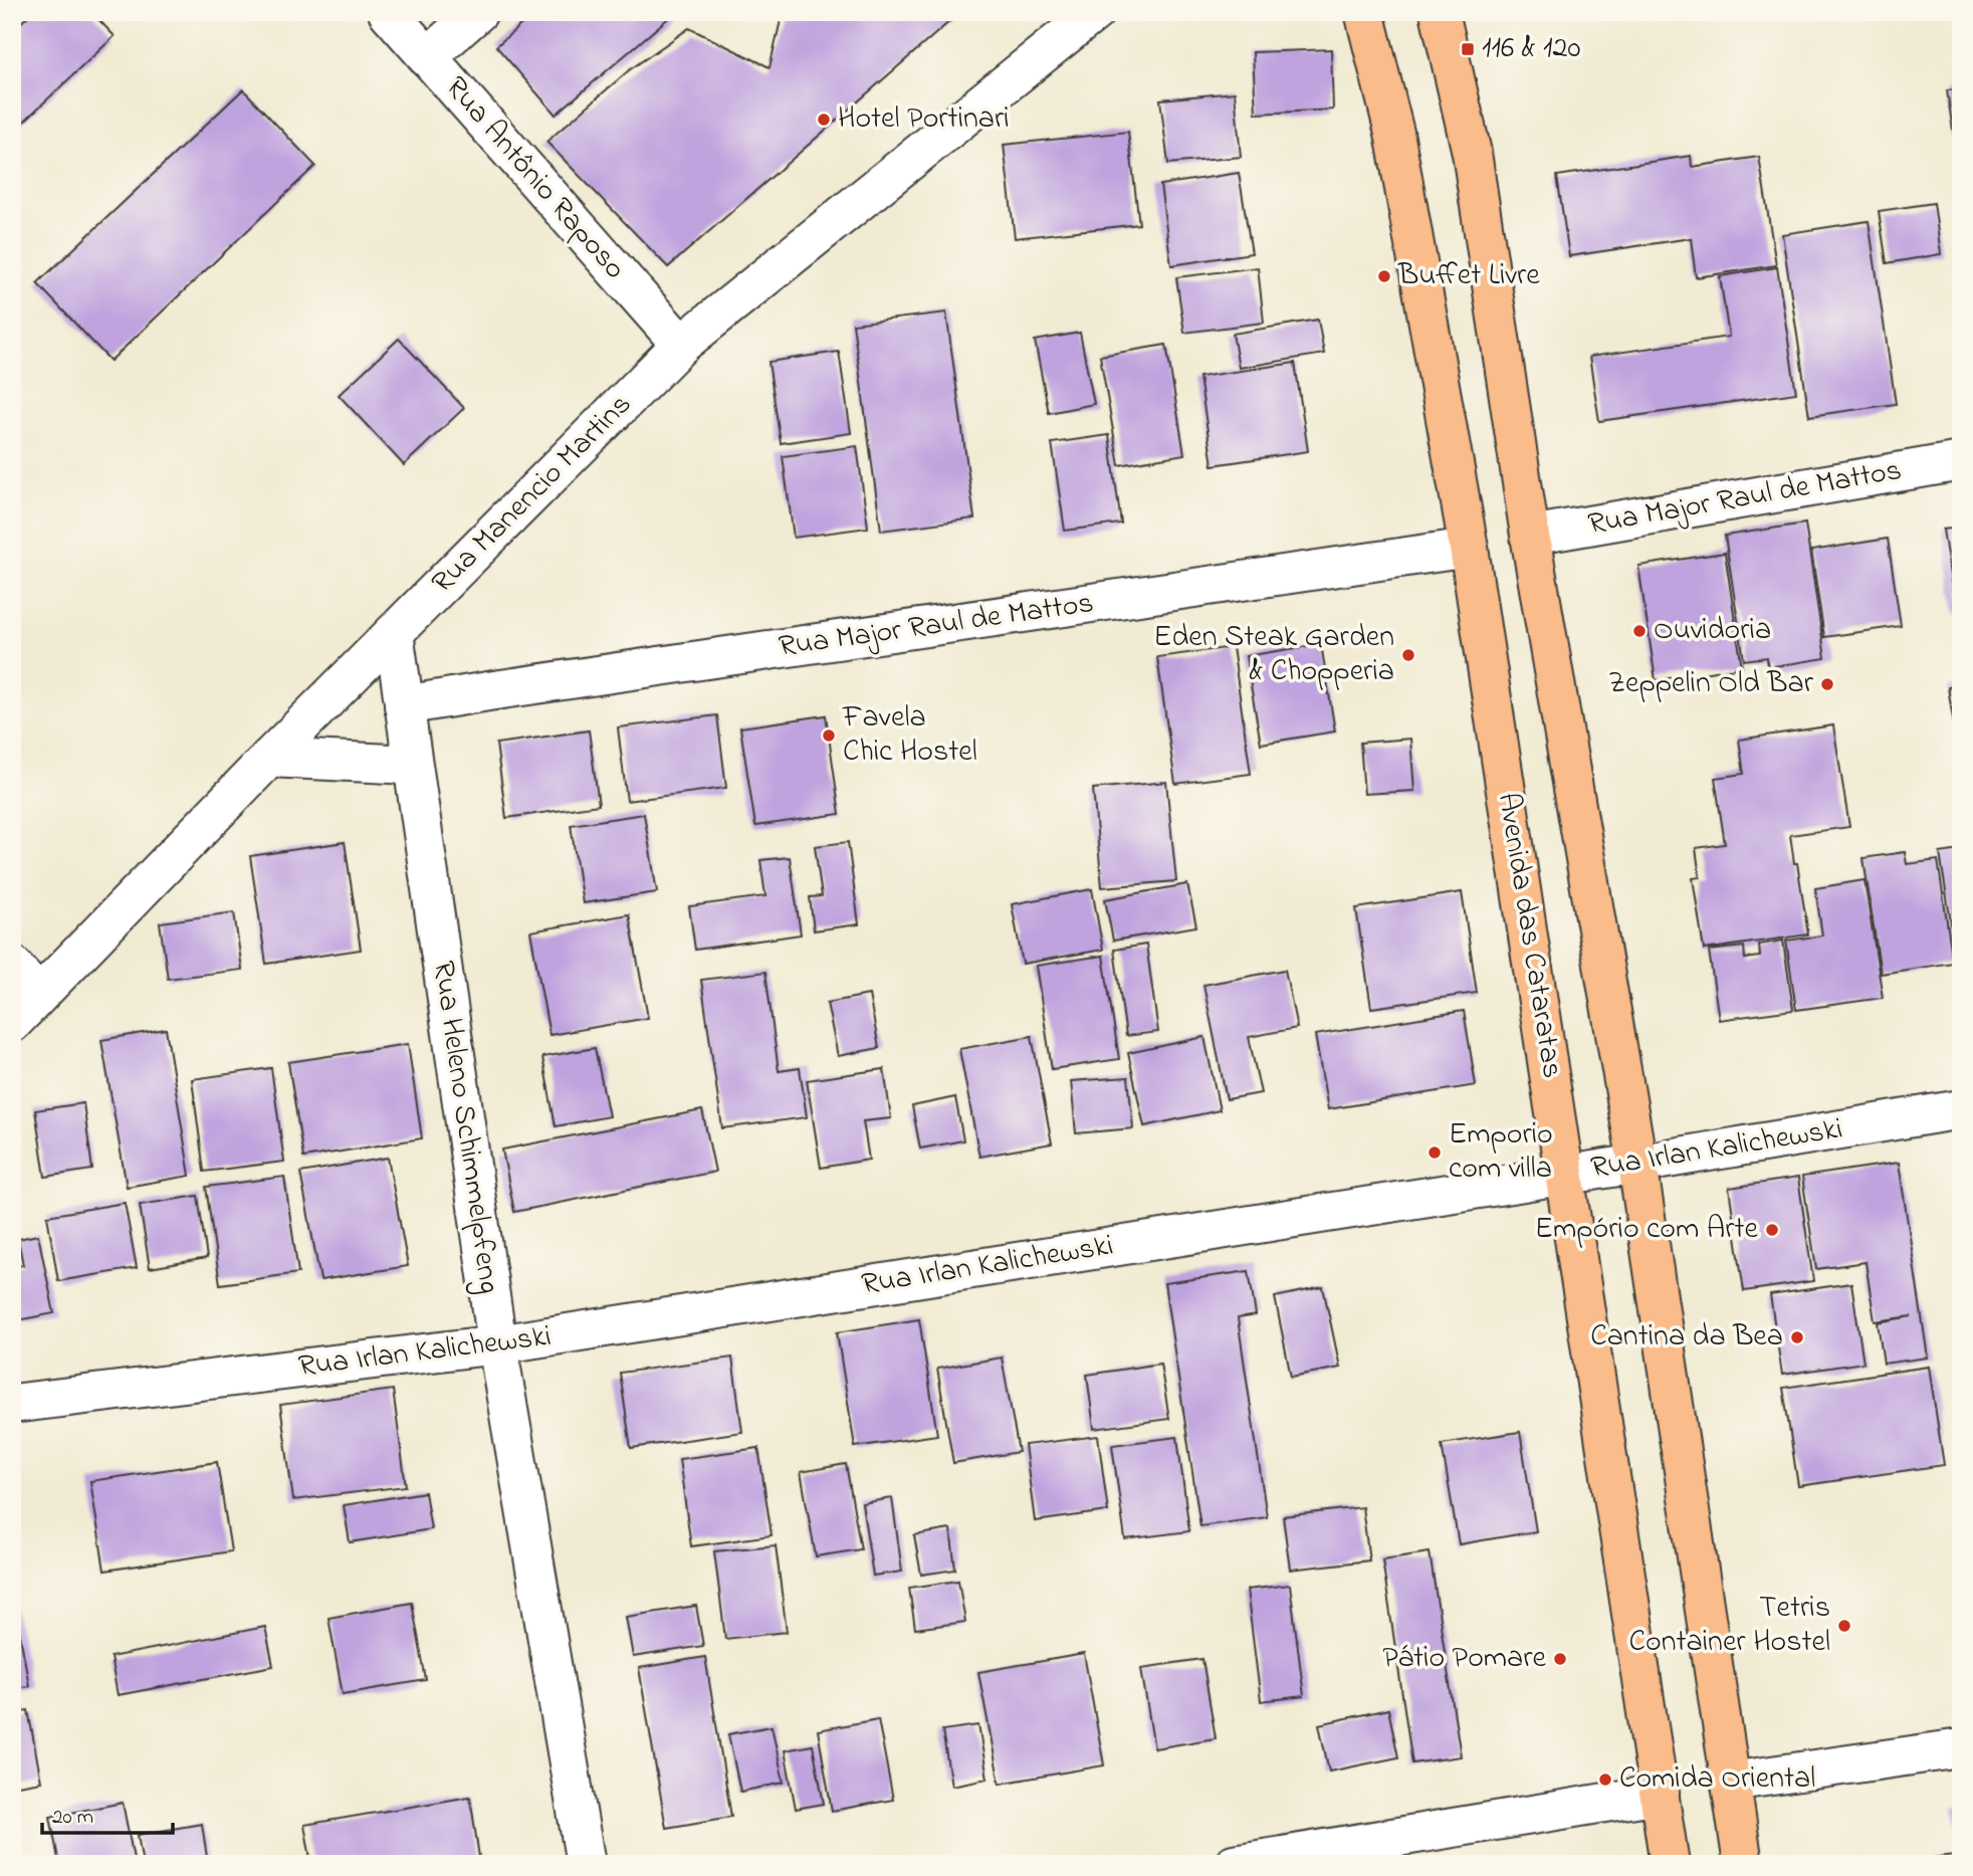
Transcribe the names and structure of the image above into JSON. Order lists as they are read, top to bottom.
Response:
{
  "streets": {
    "main road": ["Avenida das Cataratas"],
    "street": [
      "Rua Antônio Raposo",
      "Rua Manencio Martins",
      "Rua Major Raul de Mattos",
      "Rua Heleno Schimmelpfeng",
      "Rua Irlan Kalichewski"
    ]
  },
  "crossings": [
    ["Rua Antônio Raposo", "Rua Manencio Martins"],
    ["Rua Manencio Martins", "Rua Heleno Schimmelpfeng"],
    ["Rua Major Raul de Mattos", "Avenida das Cataratas"],
    ["Rua Major Raul de Mattos", "Rua Heleno Schimmelpfeng"],
    ["Avenida das Cataratas", "Rua Irlan Kalichewski"],
    ["Rua Heleno Schimmelpfeng", "Rua Irlan Kalichewski"]
  ],
  "places": {
    "transit": ["116 & 120"],
    "other": [
      "Hotel Portinari",
      "Buffet Livre",
      "Ouvidoria",
      "Eden Steak Garden & Chopperia",
      "Zeppelin Old Bar",
      "Favela Chic Hostel",
      "Emporio com villa",
      "Empório com Arte",
      "Cantina da Bea",
      "Tetris Container Hostel",
      "Pátio Pomare",
      "Comida Oriental"
    ]
  },
  "scale_bar": "20 m"
}
